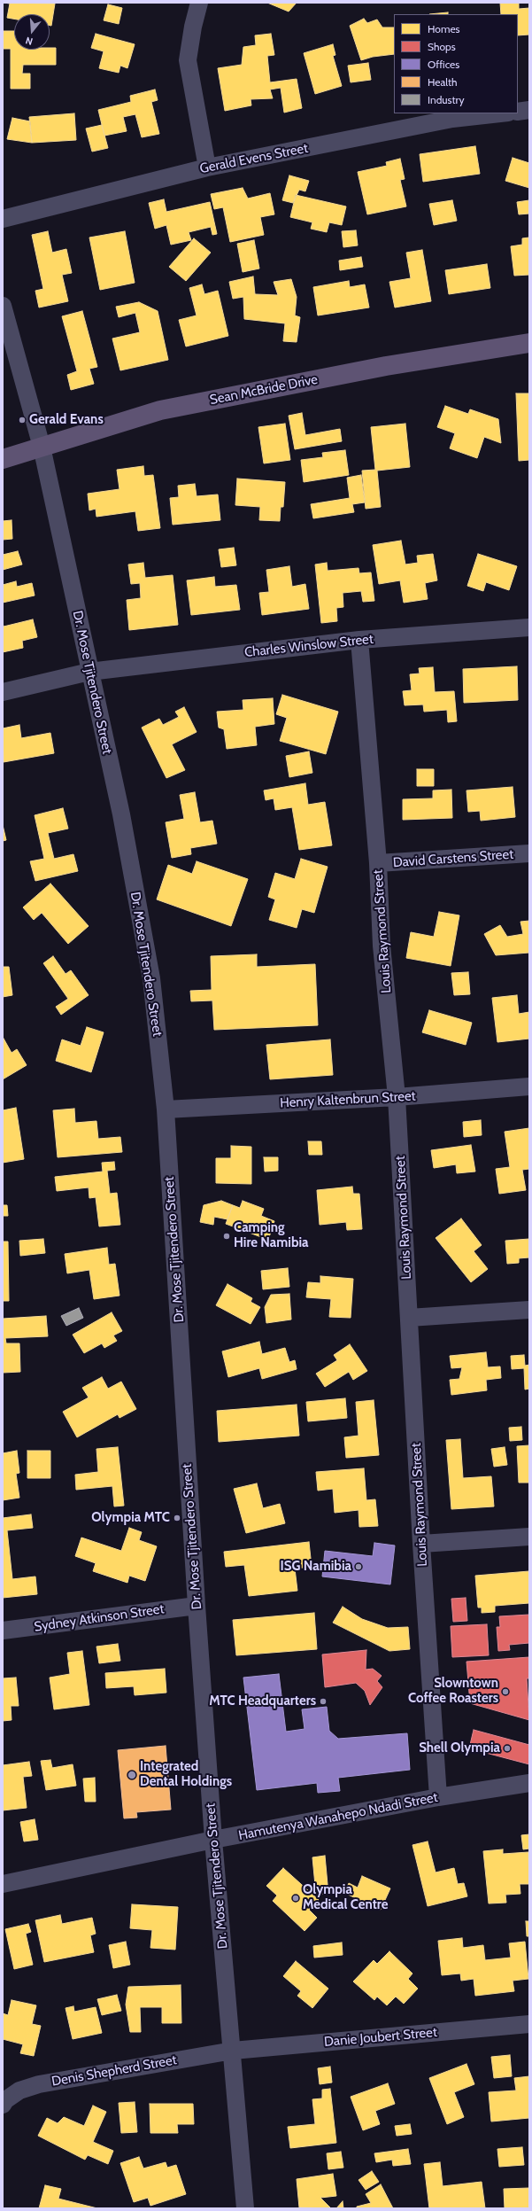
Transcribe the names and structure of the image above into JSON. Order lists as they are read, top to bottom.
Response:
{
  "streets": {
    "main road": ["Sean McBride Drive"],
    "street": [
      "Gerald Evens Street",
      "Charles Winslow Street",
      "Dr. Mose Tjitendero Street",
      "David Carstens Street",
      "Louis Raymond Street",
      "Henry Kaltenbrun Street",
      "Sydney Atkinson Street",
      "Hamutenya Wanahepo Ndadi Street",
      "Danie Joubert Street",
      "Denis Shepherd Street"
    ]
  },
  "crossings": [
    ["Sean McBride Drive", "Dr. Mose Tjitendero Street"],
    ["Charles Winslow Street", "Dr. Mose Tjitendero Street"],
    ["Charles Winslow Street", "Louis Raymond Street"],
    ["Dr. Mose Tjitendero Street", "Henry Kaltenbrun Street"],
    ["Dr. Mose Tjitendero Street", "Sydney Atkinson Street"],
    ["Dr. Mose Tjitendero Street", "Hamutenya Wanahepo Ndadi Street"],
    ["Dr. Mose Tjitendero Street", "Danie Joubert Street"],
    ["Dr. Mose Tjitendero Street", "Denis Shepherd Street"],
    ["David Carstens Street", "Louis Raymond Street"],
    ["Louis Raymond Street", "Henry Kaltenbrun Street"],
    ["Louis Raymond Street", "Hamutenya Wanahepo Ndadi Street"],
    ["Danie Joubert Street", "Denis Shepherd Street"]
  ],
  "places": [
    "Gerald Evans",
    "Camping Hire Namibia",
    "Olympia MTC",
    "ISG Namibia",
    "Slowntown Coffee Roasters",
    "MTC Headquarters",
    "Shell Olympia",
    "Integrated Dental Holdings",
    "Olympia Medical Centre"
  ],
  "legend": [
    "Homes",
    "Shops",
    "Offices",
    "Health",
    "Industry"
  ],
  "north": "bottom"
}
